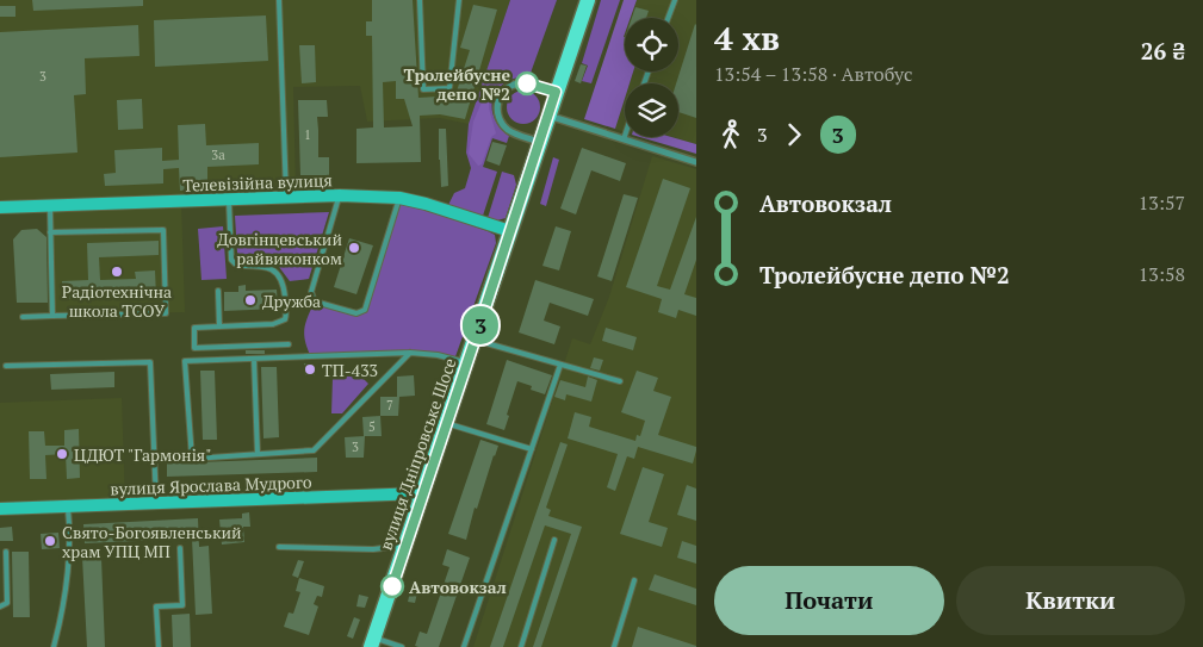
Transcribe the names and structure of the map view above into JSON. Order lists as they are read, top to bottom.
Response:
{
  "streets": {
    "main road": ["вулиця Дніпровське Шосе"],
    "street": ["Телевізійна вулиця", "вулиця Ярослава Мудрого"]
  },
  "crossings": [
    ["Телевізійна вулиця", "вулиця Дніпровське Шосе"],
    ["вулиця Дніпровське Шосе", "вулиця Ярослава Мудрого"]
  ],
  "places": [
    "Тролейбусне депо №2",
    "Довгінцевський райвиконком",
    "Радіотехнічна школа ТСОУ",
    "Дружба",
    "ТП-433",
    "ЦДЮТ \"Гармонія\"",
    "Свято-Богоявленський храм УПЦ МП",
    "Автовокзал"
  ],
  "lines": ["bus line 3"],
  "house_numbers": [
    "3",
    "1",
    "3а",
    "7",
    "5",
    "3"
  ],
  "page": {
    "on_map": "3",
    "heading": ["4 хв", "13:54 – 13:58 · Автобус", "26 ₴"],
    "legs": ["3", "3"],
    "list": [
      {
        "name": "Автовокзал",
        "value": "13:57"
      },
      {
        "name": "Тролейбусне депо №2",
        "value": "13:58"
      }
    ],
    "buttons": ["Почати", "Квитки"]
  }
}
